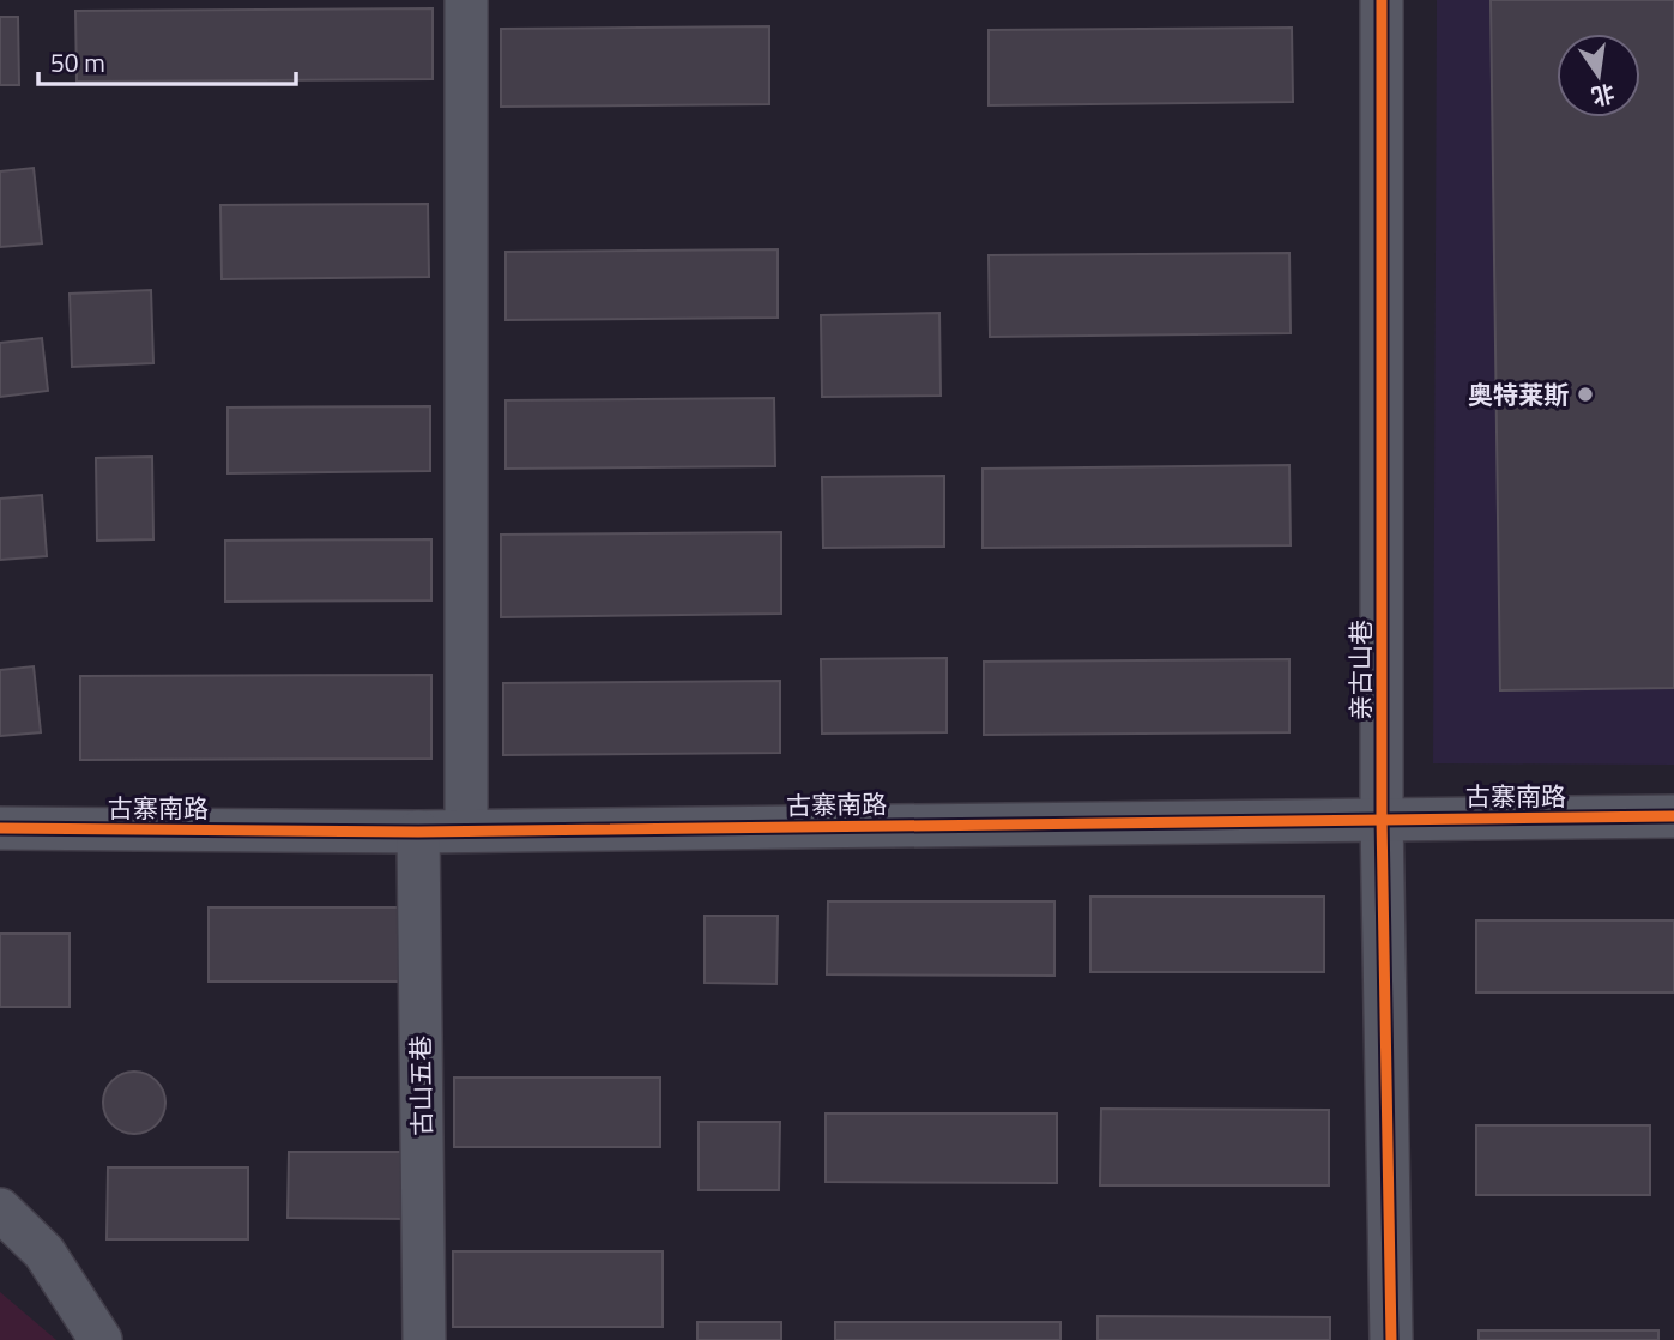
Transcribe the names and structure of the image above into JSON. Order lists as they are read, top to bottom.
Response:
{
  "streets": {
    "street": ["亲古山巷", "古寨南路", "古山五巷"]
  },
  "crossings": [
    ["亲古山巷", "古寨南路"],
    ["古寨南路", "古山五巷"]
  ],
  "places": ["奥特莱斯"],
  "scale_bar": "50 m",
  "north": "bottom"
}
